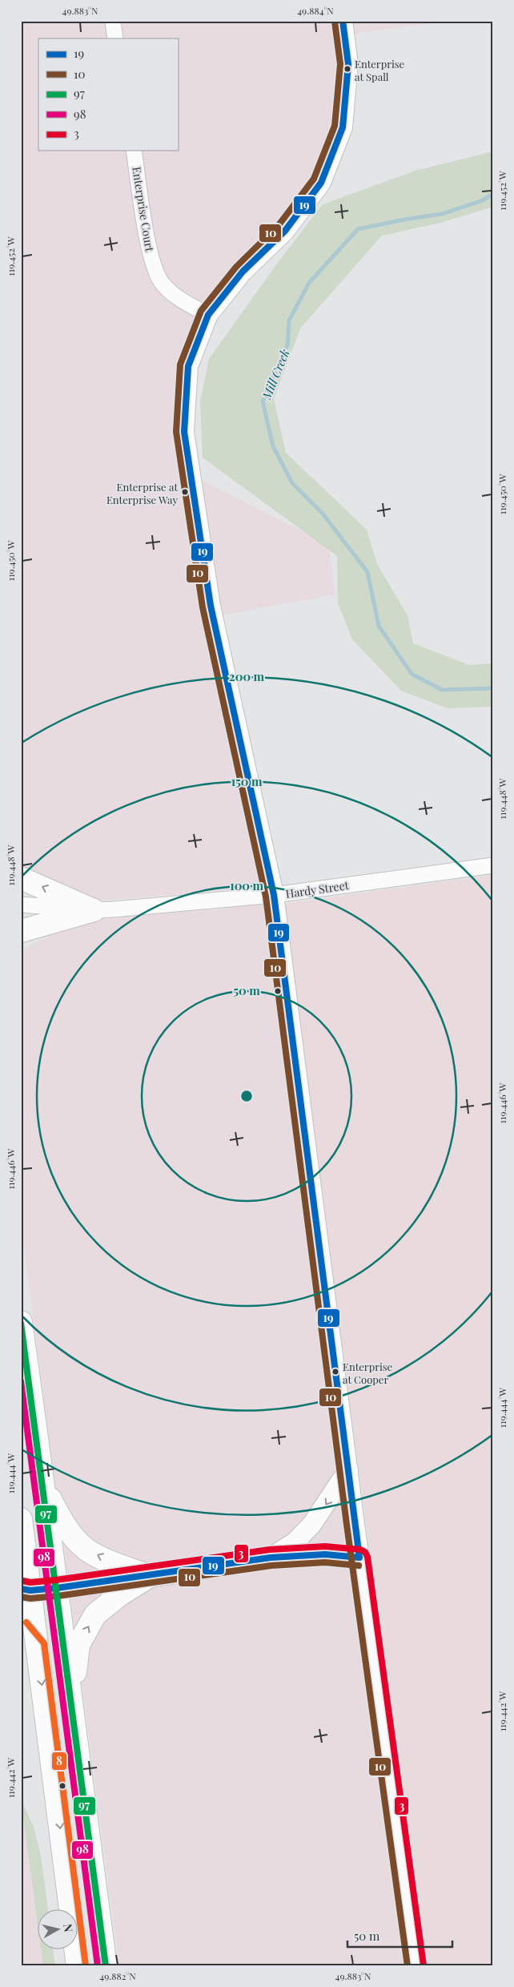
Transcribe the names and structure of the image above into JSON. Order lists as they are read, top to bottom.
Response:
{
  "streets": {
    "street": ["Enterprise Court", "Hardy Street"]
  },
  "water": ["Mill Creek"],
  "places": ["Enterprise at Spall", "Enterprise at Enterprise Way", "Enterprise at Cooper"],
  "lines": [
    "transit line 19",
    "transit line 10",
    "transit line 97",
    "transit line 98",
    "transit line 3",
    "transit line 8"
  ],
  "legend": [
    "19",
    "10",
    "97",
    "98",
    "3"
  ],
  "scale_bar": "50 m",
  "north": "right",
  "coordinates": [
    "49.883°N",
    "49.884°N",
    "119.452°W",
    "119.450°W",
    "119.448°W",
    "119.446°W",
    "119.444°W",
    "119.442°W",
    "49.882°N"
  ],
  "rings": [
    "200 m",
    "150 m",
    "100 m",
    "50 m"
  ]
}
